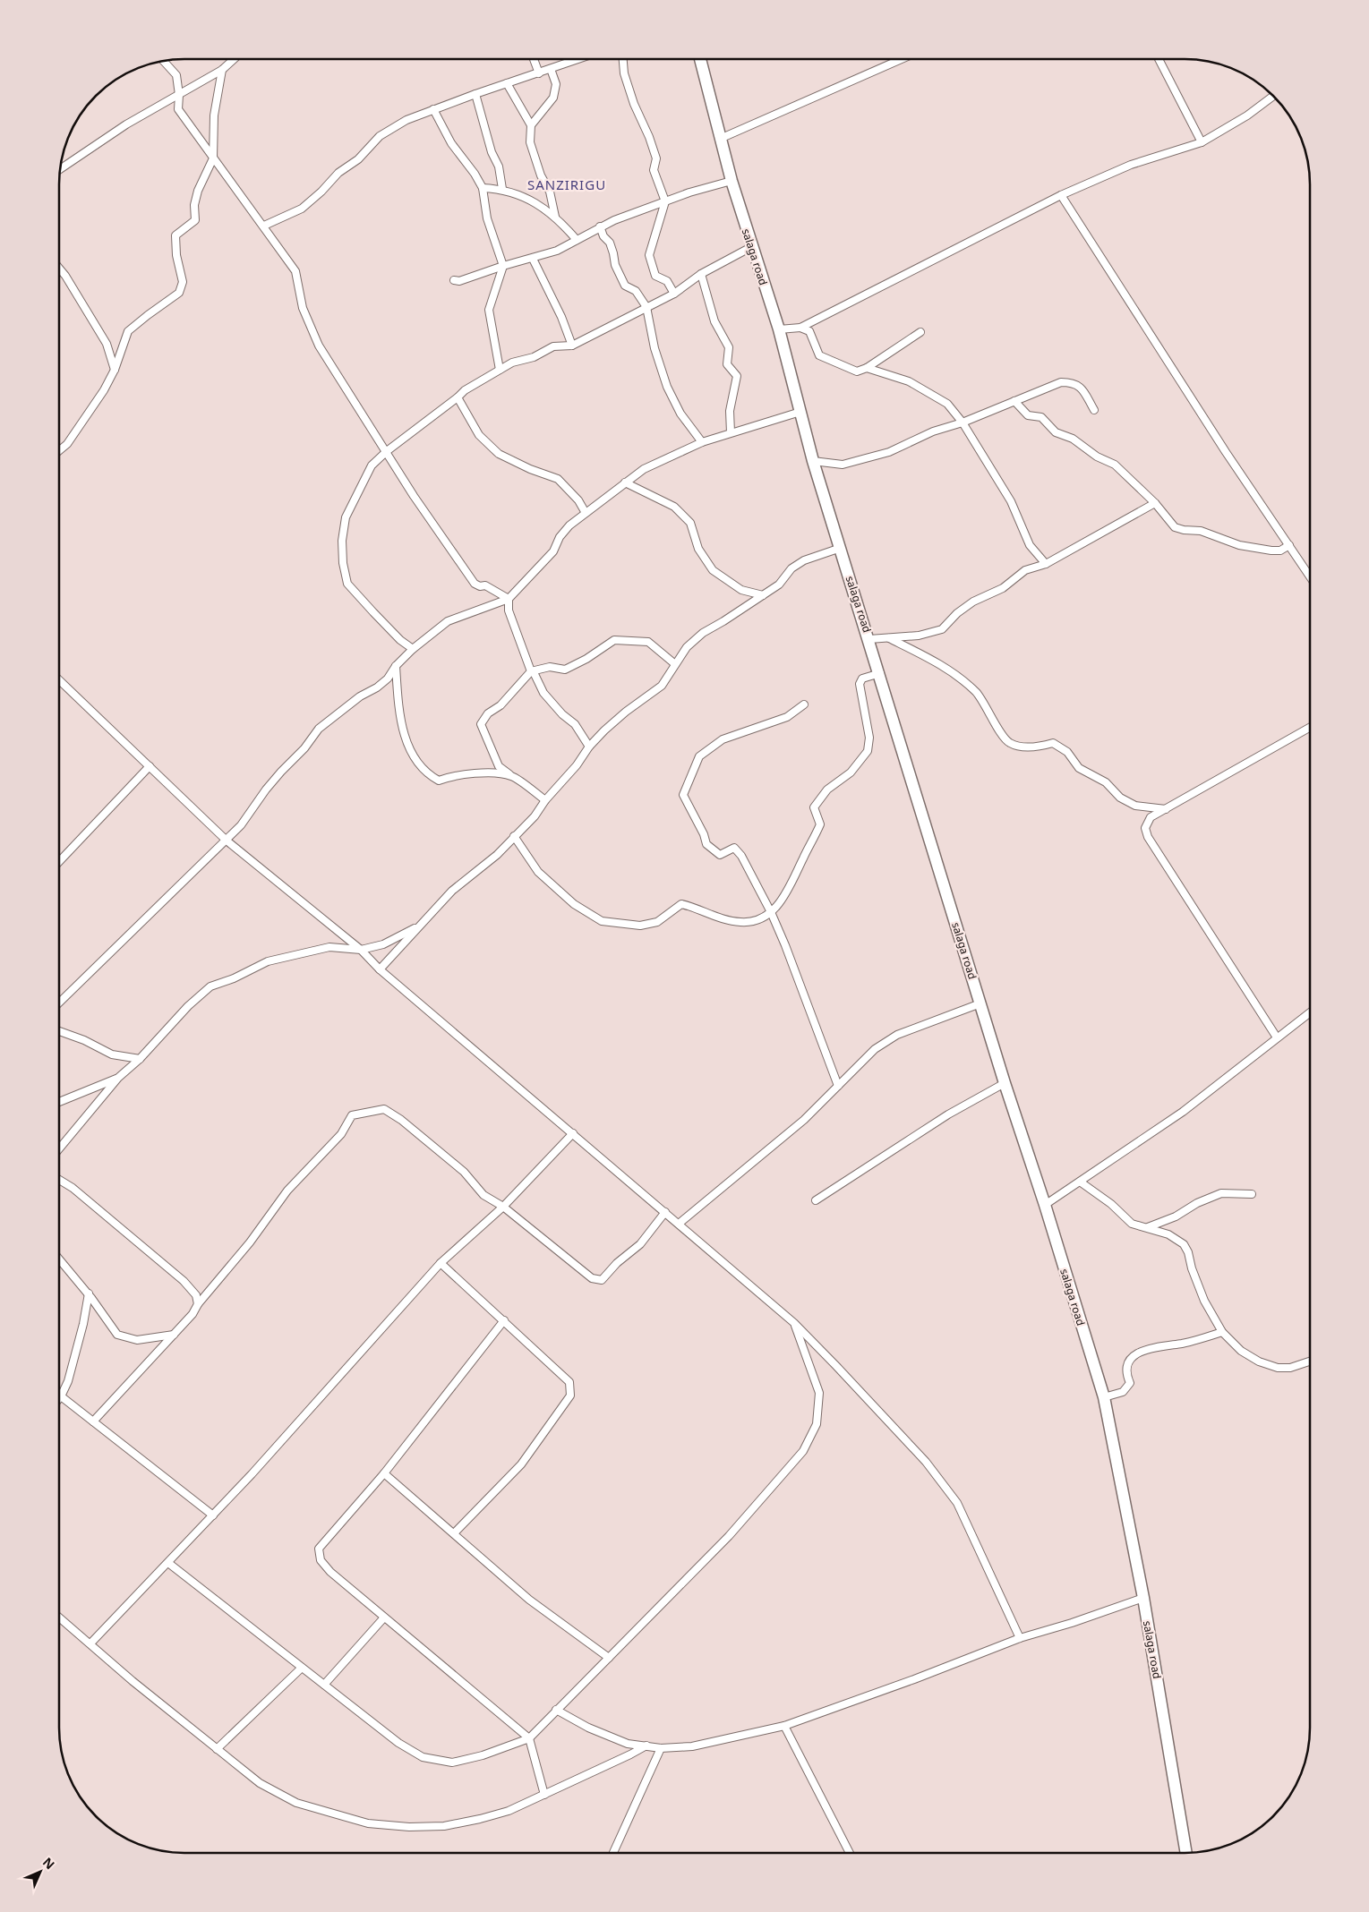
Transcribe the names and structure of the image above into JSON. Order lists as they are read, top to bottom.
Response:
{
  "streets": {
    "main road": ["salaga road"]
  },
  "districts": ["SANZIRIGU"],
  "north": "top right"
}
